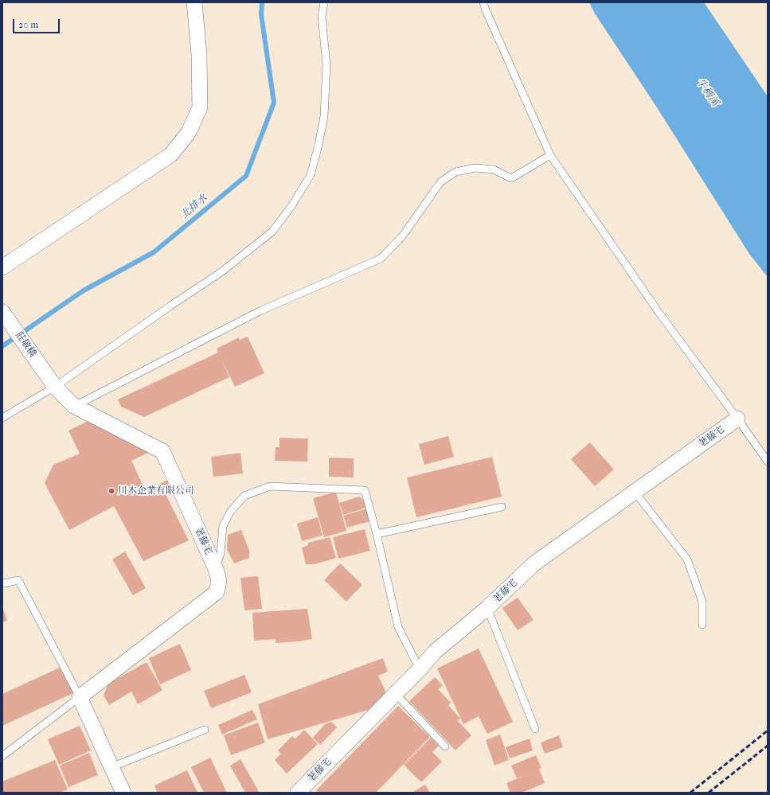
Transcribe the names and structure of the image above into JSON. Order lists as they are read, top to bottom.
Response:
{
  "streets": {
    "street": ["莊敬橋", "荖藤宅"]
  },
  "crossings": [
    ["莊敬橋", "荖藤宅"]
  ],
  "water": ["牛稠溪", "北排水"],
  "places": ["川木企業有限公司"],
  "scale_bar": "20 m"
}
